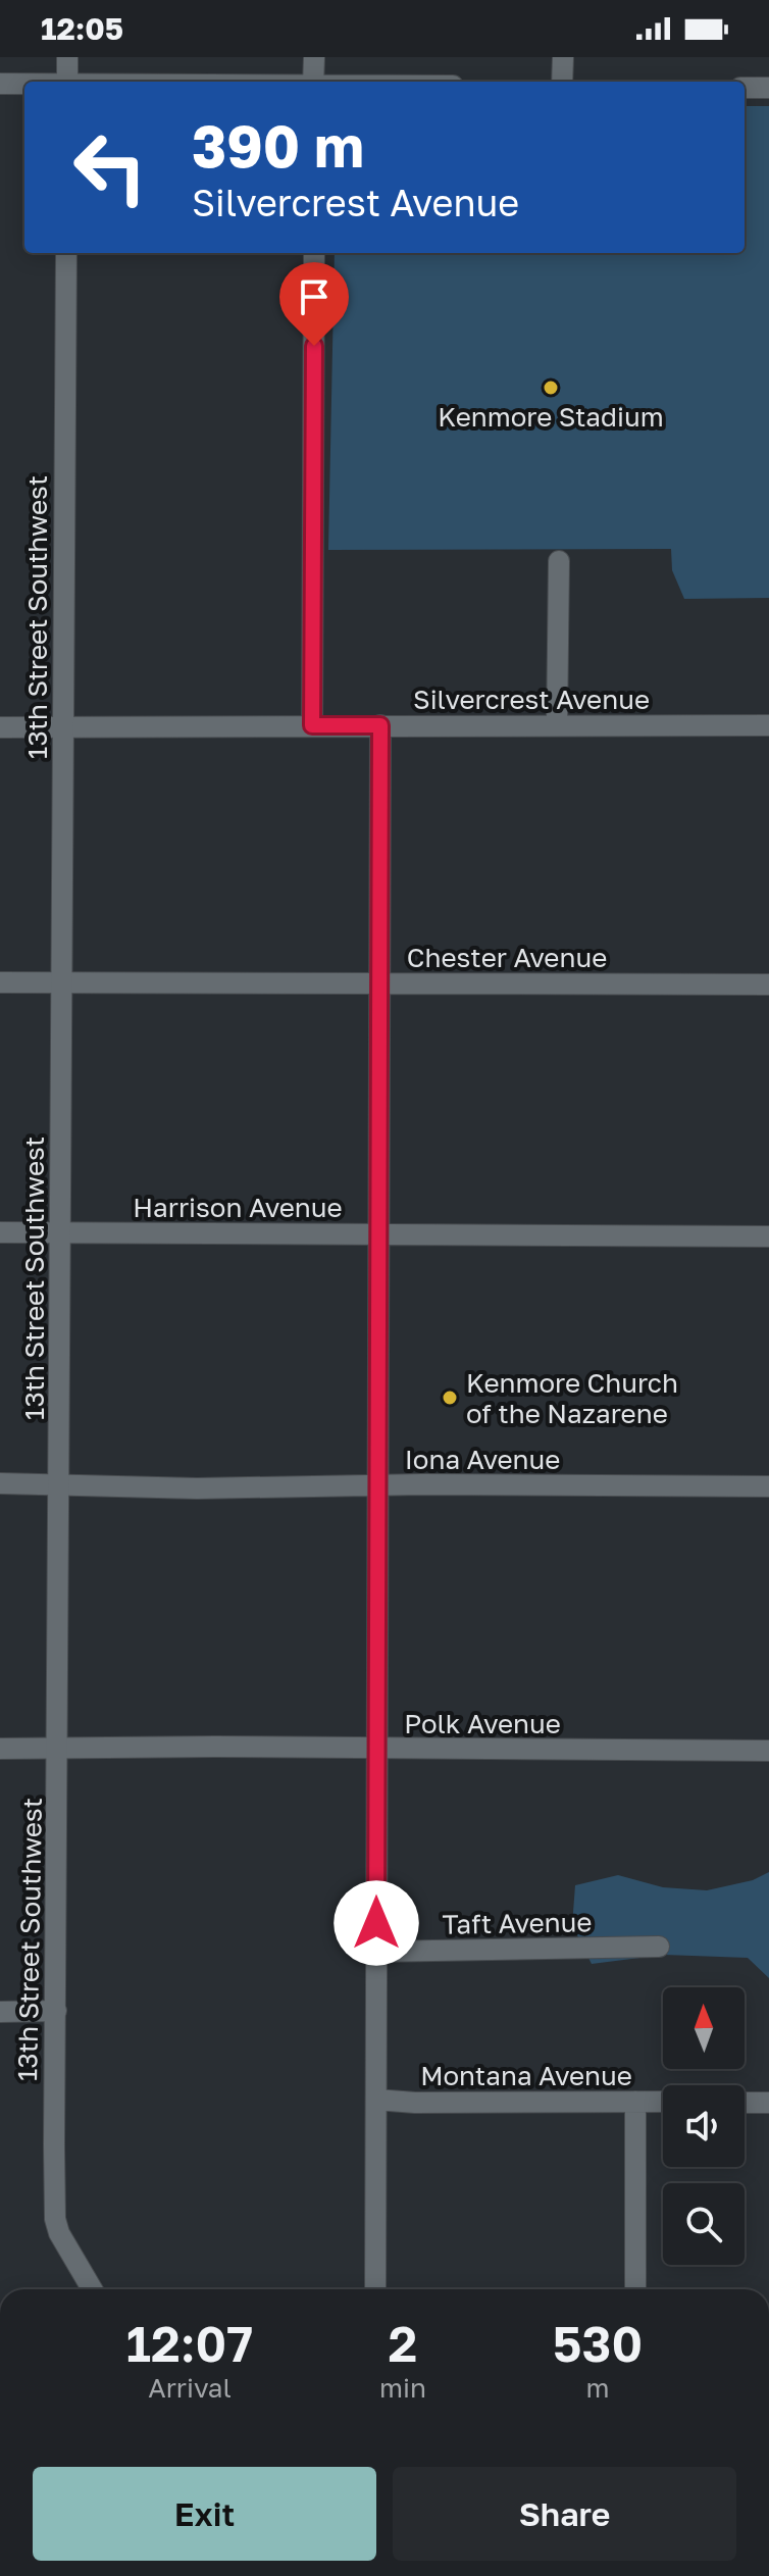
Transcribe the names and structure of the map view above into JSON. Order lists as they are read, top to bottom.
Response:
{
  "streets": {
    "street": [
      "13th Street Southwest",
      "Silvercrest Avenue",
      "Chester Avenue",
      "Harrison Avenue",
      "Iona Avenue",
      "Polk Avenue",
      "Taft Avenue",
      "Montana Avenue"
    ]
  },
  "crossings": [
    ["13th Street Southwest", "Silvercrest Avenue"],
    ["13th Street Southwest", "Chester Avenue"],
    ["13th Street Southwest", "Harrison Avenue"],
    ["13th Street Southwest", "Iona Avenue"],
    ["13th Street Southwest", "Polk Avenue"]
  ],
  "places": ["Kenmore Stadium", "Kenmore Church of the Nazarene"],
  "north": "top",
  "page": {
    "status": "12:05",
    "turn": ["390 m", "Silvercrest Avenue"],
    "eta": [
      "12:07",
      "Arrival",
      "2",
      "min",
      "530",
      "m"
    ],
    "buttons": ["Exit", "Share"]
  }
}
